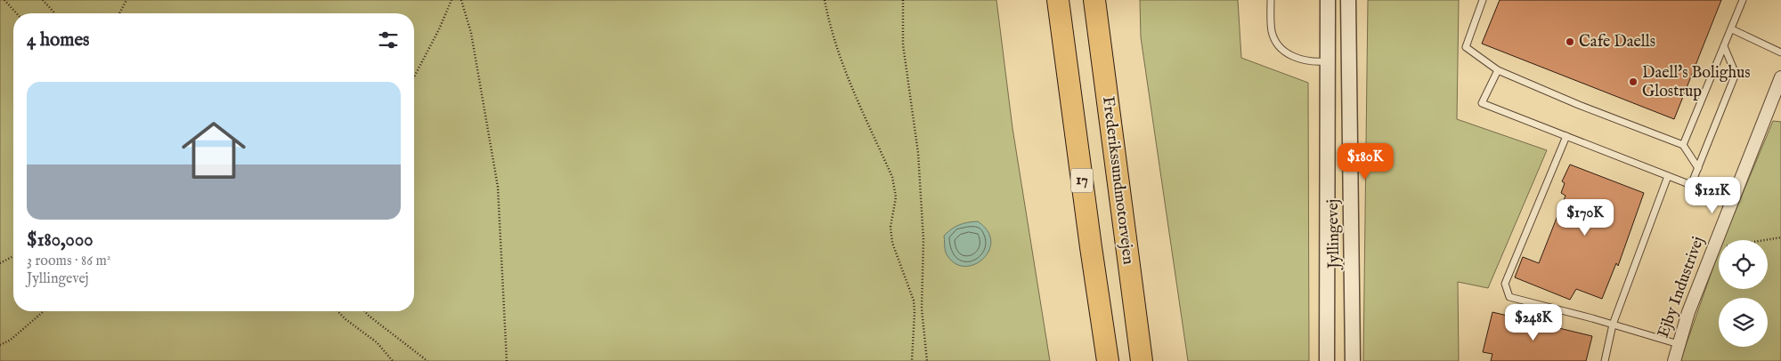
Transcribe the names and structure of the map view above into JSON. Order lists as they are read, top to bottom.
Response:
{
  "streets": {
    "highway": ["17", "Frederikssundmotorvejen"],
    "street": ["Jyllingevej", "Ejby Industrivej"]
  },
  "places": ["Cafe Daells", "Daell's Bolighus Glostrup"],
  "page": {
    "heading": "4 homes",
    "list": [
      {
        "name": "$180,000",
        "note": "3 rooms · 86 m² · Jyllingevej"
      }
    ],
    "price": [
      "$180K",
      "$121K",
      "$170K",
      "$248K"
    ]
  }
}
